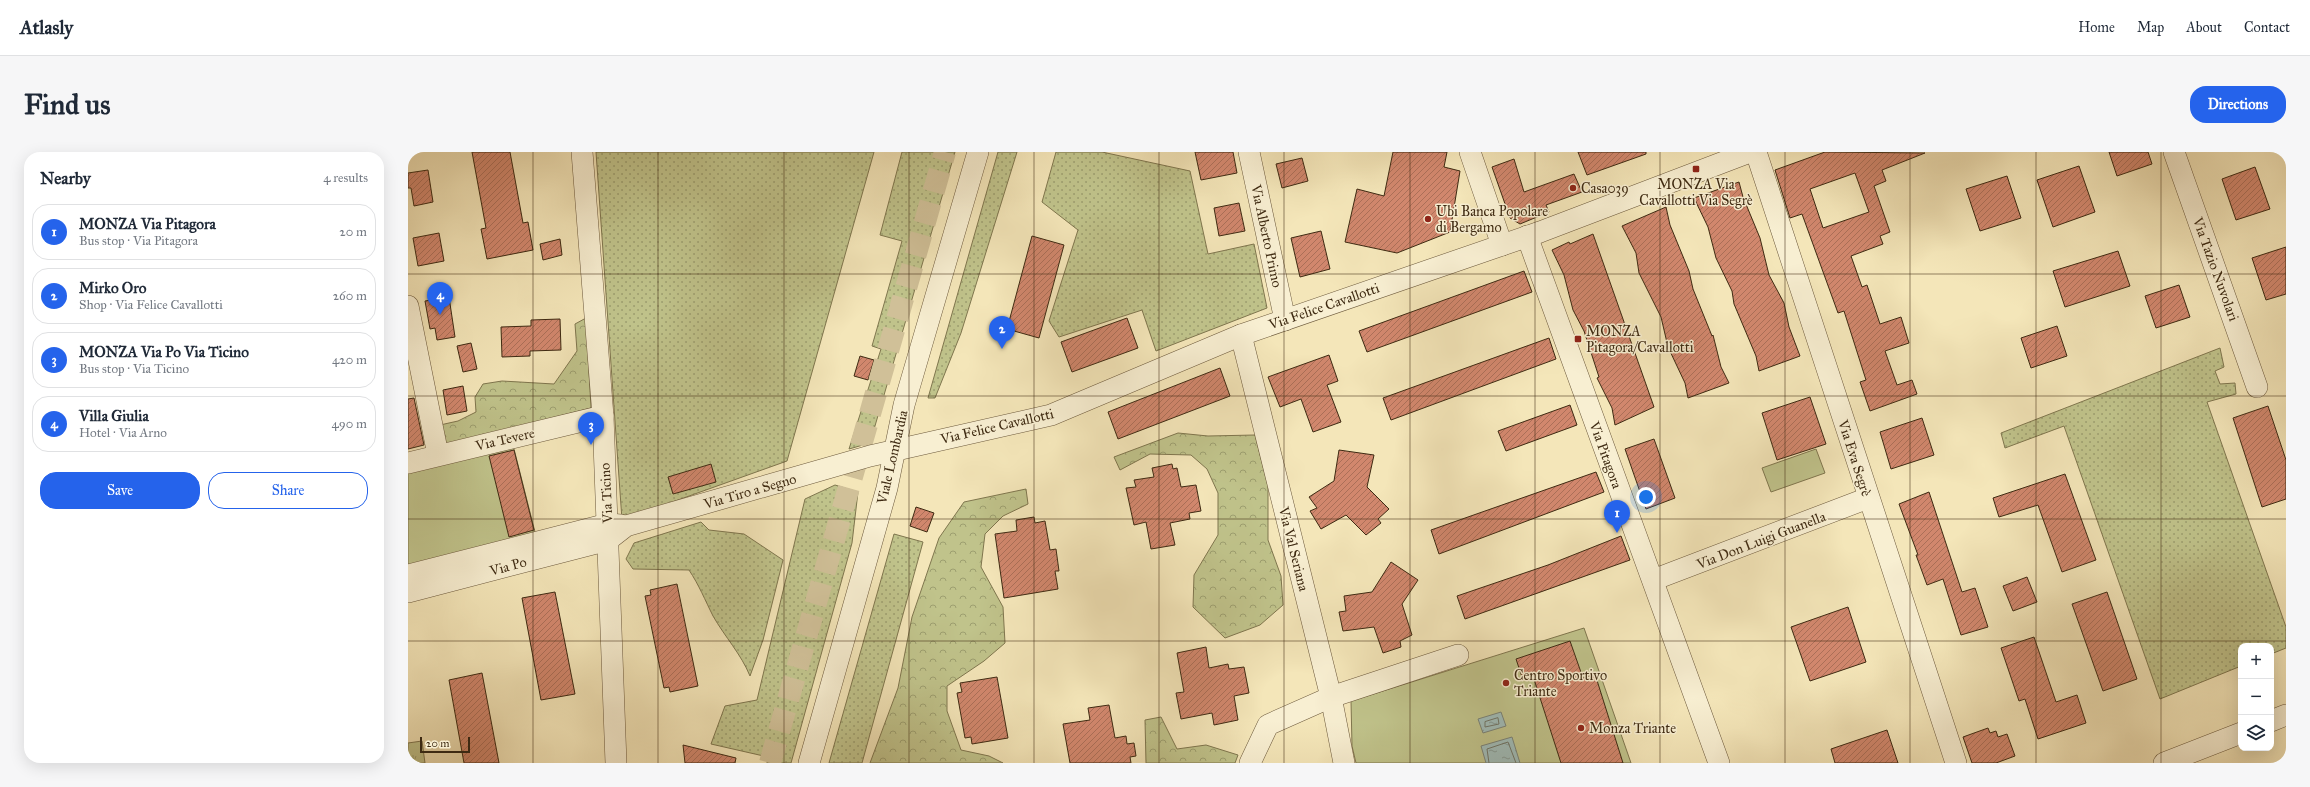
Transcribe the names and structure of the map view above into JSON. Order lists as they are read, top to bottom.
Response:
{
  "streets": {
    "street": [
      "Via Alberto Primo",
      "Via Tazio Nuvolari",
      "Via Felice Cavallotti",
      "Via Tevere",
      "Via Pitagora",
      "Viale Lombardia",
      "Via Eva Segrè",
      "Via Tiro a Segno",
      "Via Ticino",
      "Via Don Luigi Guanella",
      "Via Val Seriana",
      "Via Po"
    ]
  },
  "crossings": [
    ["Via Alberto Primo", "Via Felice Cavallotti"],
    ["Via Felice Cavallotti", "Via Pitagora"],
    ["Via Felice Cavallotti", "Viale Lombardia"],
    ["Via Felice Cavallotti", "Via Tiro a Segno"],
    ["Via Felice Cavallotti", "Via Val Seriana"],
    ["Via Tevere", "Via Ticino"],
    ["Via Pitagora", "Via Don Luigi Guanella"],
    ["Viale Lombardia", "Via Tiro a Segno"],
    ["Via Eva Segrè", "Via Don Luigi Guanella"],
    ["Via Tiro a Segno", "Via Ticino"],
    ["Via Tiro a Segno", "Via Po"],
    ["Via Ticino", "Via Po"]
  ],
  "places": {
    "transit": ["MONZA Via Cavallotti Via Segrè", "MONZA Pitagora/Cavallotti"],
    "other": [
      "Casa039",
      "Ubi Banca Popolare di Bergamo",
      "Centro Sportivo Triante",
      "Monza Triante"
    ]
  },
  "scale_bar": "20 m",
  "page": {
    "header": "Atlasly",
    "nav": [
      "Home",
      "Map",
      "About",
      "Contact"
    ],
    "buttons": [
      "Directions",
      ["Save", "Share"]
    ],
    "title": "Find us",
    "heading": ["Nearby", "4 results"],
    "list": [
      {
        "mark": "1",
        "name": "MONZA Via Pitagora",
        "note": "Bus stop · Via Pitagora",
        "value": "20 m"
      },
      {
        "mark": "2",
        "name": "Mirko Oro",
        "note": "Shop · Via Felice Cavallotti",
        "value": "260 m"
      },
      {
        "mark": "3",
        "name": "MONZA Via Po Via Ticino",
        "note": "Bus stop · Via Ticino",
        "value": "420 m"
      },
      {
        "mark": "4",
        "name": "Villa Giulia",
        "note": "Hotel · Via Arno",
        "value": "490 m"
      }
    ],
    "pins": [
      "4",
      "2",
      "3",
      "1"
    ],
    "map_buttons": ["+", "−"],
    "scale": "20 m"
  }
}
